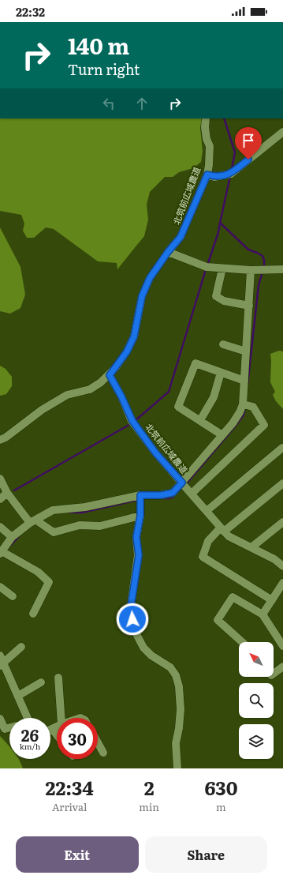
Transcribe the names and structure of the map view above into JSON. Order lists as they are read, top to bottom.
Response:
{
  "streets": {
    "street": ["北筑前広域農道"]
  },
  "north": "top left",
  "page": {
    "status": "22:32",
    "turn": ["140 m", "Turn right"],
    "speed": "26 km/h",
    "limit": "30",
    "eta": [
      "22:34",
      "Arrival",
      "2",
      "min",
      "630",
      "m"
    ],
    "buttons": ["Exit", "Share"]
  }
}
